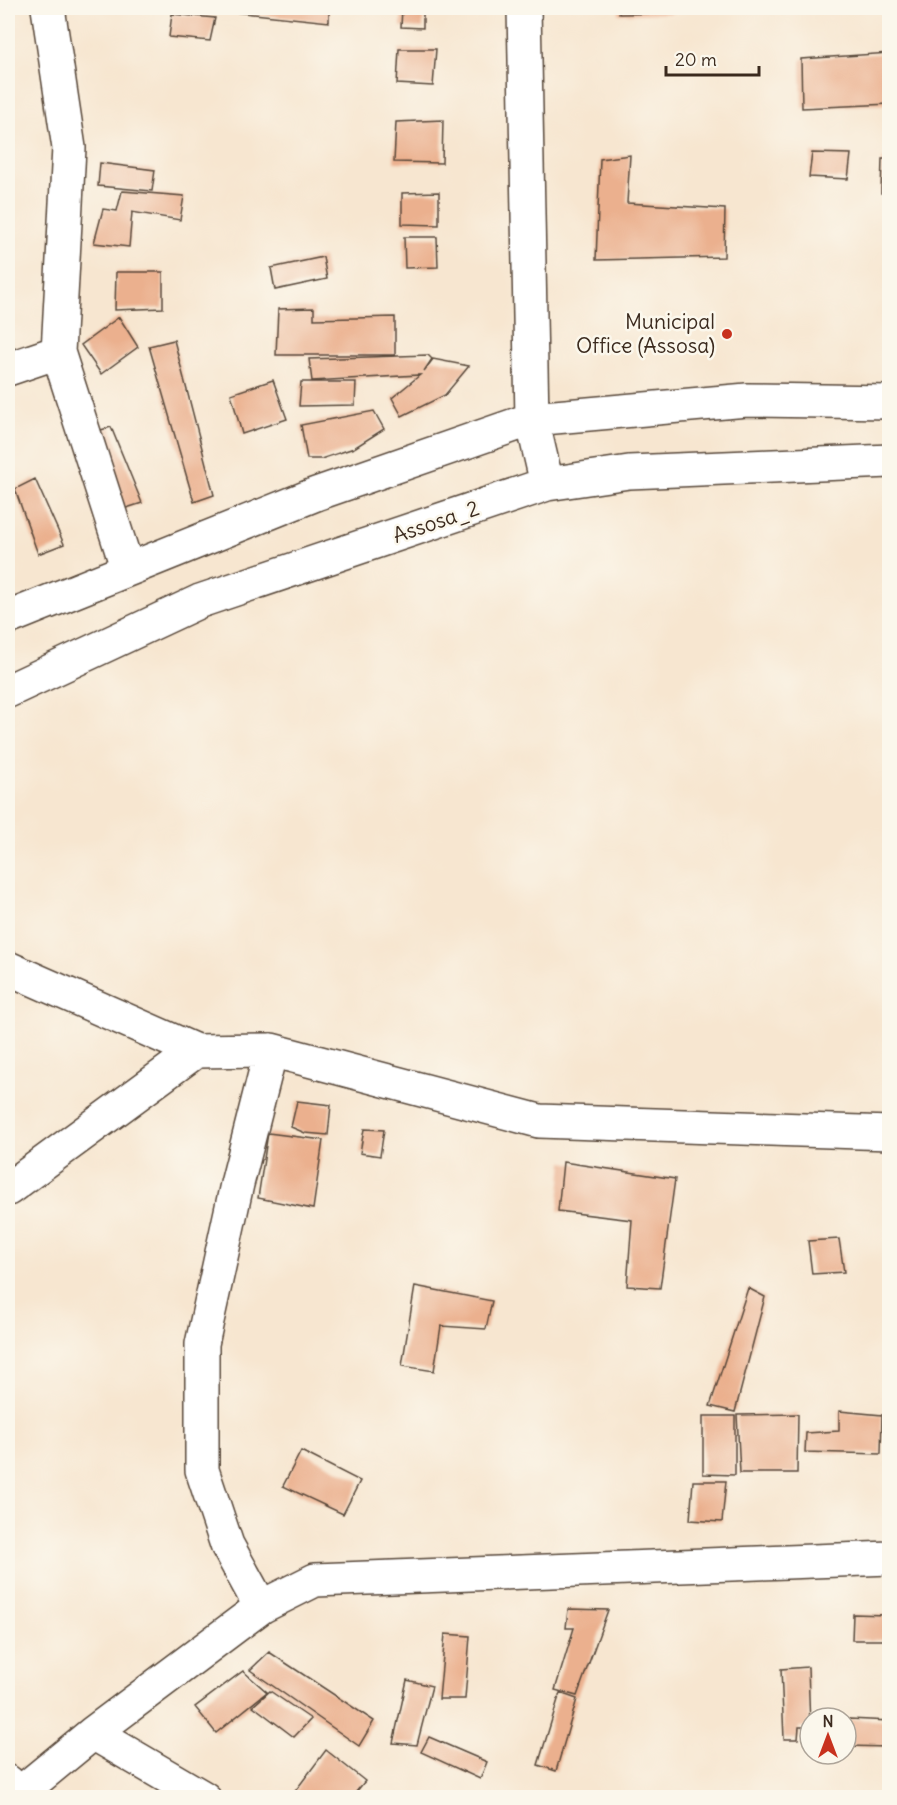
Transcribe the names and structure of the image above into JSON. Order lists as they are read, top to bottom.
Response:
{
  "streets": {
    "street": ["Assosa_2"]
  },
  "places": ["Municipal Office (Assosa)"],
  "scale_bar": "20 m",
  "north": "top"
}
